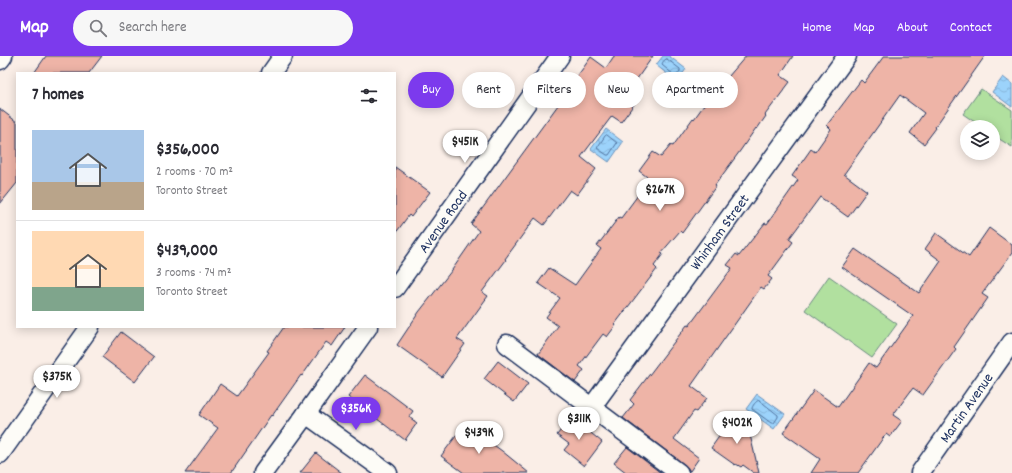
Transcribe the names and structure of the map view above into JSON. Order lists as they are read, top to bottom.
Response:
{
  "streets": {
    "street": ["Avenue Road", "Whinham Street", "Martin Avenue"]
  },
  "page": {
    "header": "Map",
    "search": "Search here",
    "nav": [
      "Home",
      "Map",
      "About",
      "Contact"
    ],
    "chip": [
      "Buy",
      "Rent",
      "Filters",
      "New",
      "Apartment"
    ],
    "heading": "7 homes",
    "list": [
      {
        "name": "$356,000",
        "note": "2 rooms · 70 m² · Toronto Street"
      },
      {
        "name": "$439,000",
        "note": "3 rooms · 74 m² · Toronto Street"
      }
    ],
    "price": [
      "$451K",
      "$267K",
      "$375K",
      "$356K",
      "$311K",
      "$402K",
      "$439K"
    ]
  }
}
